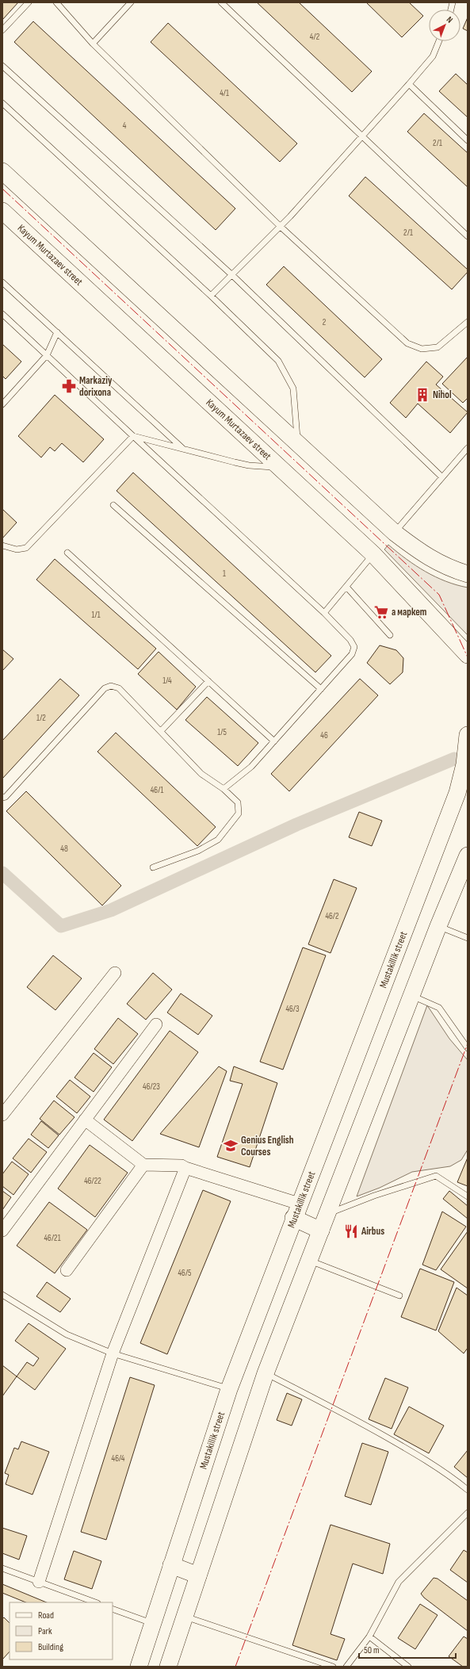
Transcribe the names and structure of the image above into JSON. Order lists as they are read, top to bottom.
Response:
{
  "streets": {
    "main road": ["Kayum Murtazaev street", "Mustakillik street"]
  },
  "places": {
    "pharmacy": ["Markaziy dorixona"],
    "building": ["Nihol"],
    "supermarket": ["а маркет"],
    "school or university": ["Genius English Courses"],
    "restaurant": ["Airbus"]
  },
  "house_numbers": [
    "4/2",
    "4/1",
    "4",
    "2/1",
    "2/1",
    "2",
    "1",
    "1/1",
    "1/4",
    "1/2",
    "1/5",
    "46",
    "46/1",
    "48",
    "46/2",
    "46/3",
    "46/23",
    "46/22",
    "46/21",
    "46/5",
    "46/4"
  ],
  "legend": ["Road", "Park", "Building"],
  "scale_bar": "50 m",
  "north": "top right"
}
